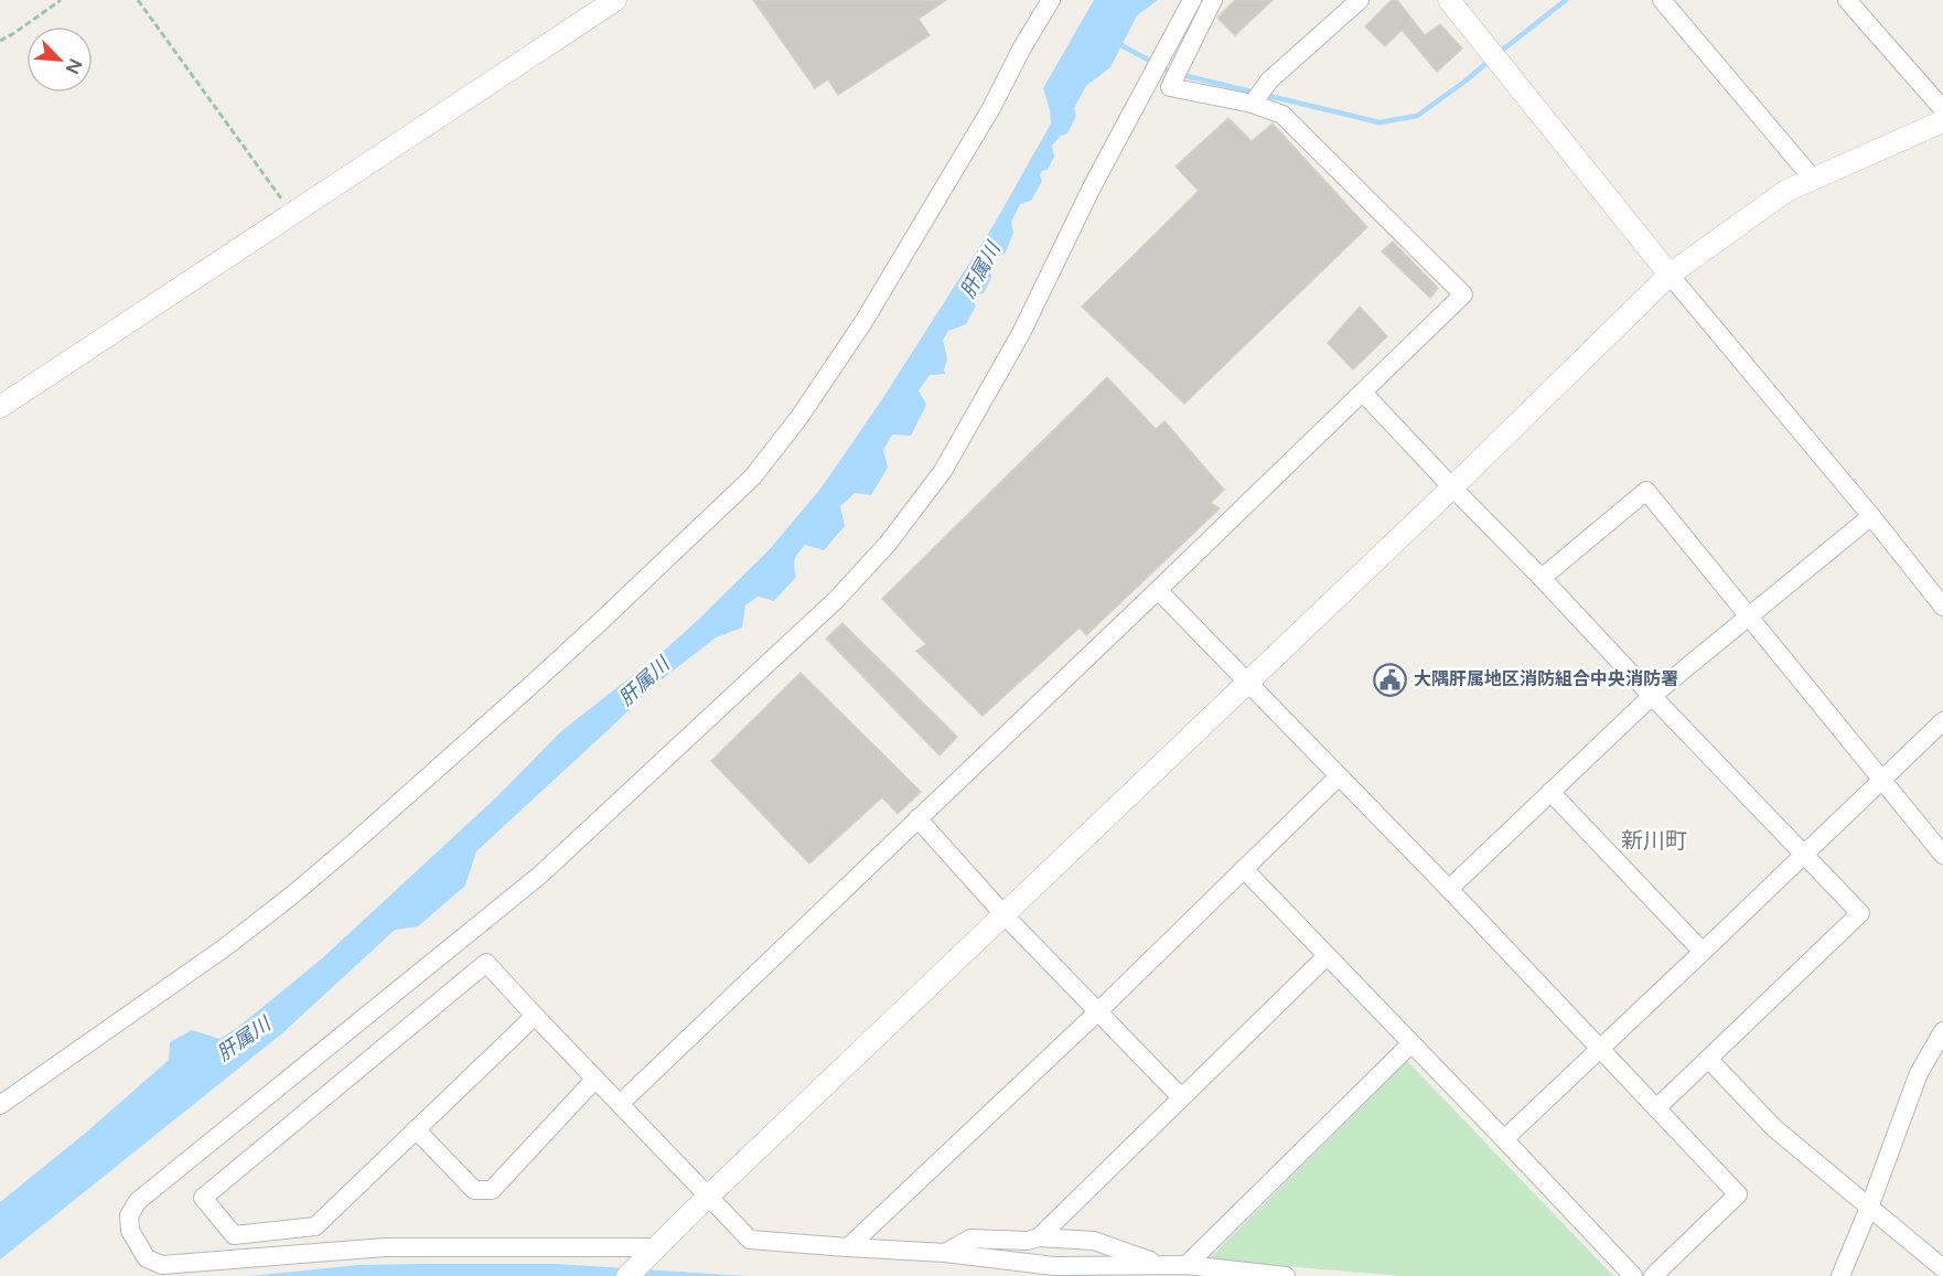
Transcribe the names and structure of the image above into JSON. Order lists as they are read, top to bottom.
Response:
{
  "districts": ["新川町"],
  "water": ["肝属川"],
  "places": {
    "public building": ["大隅肝属地区消防組合中央消防署"]
  },
  "north": "bottom right"
}
